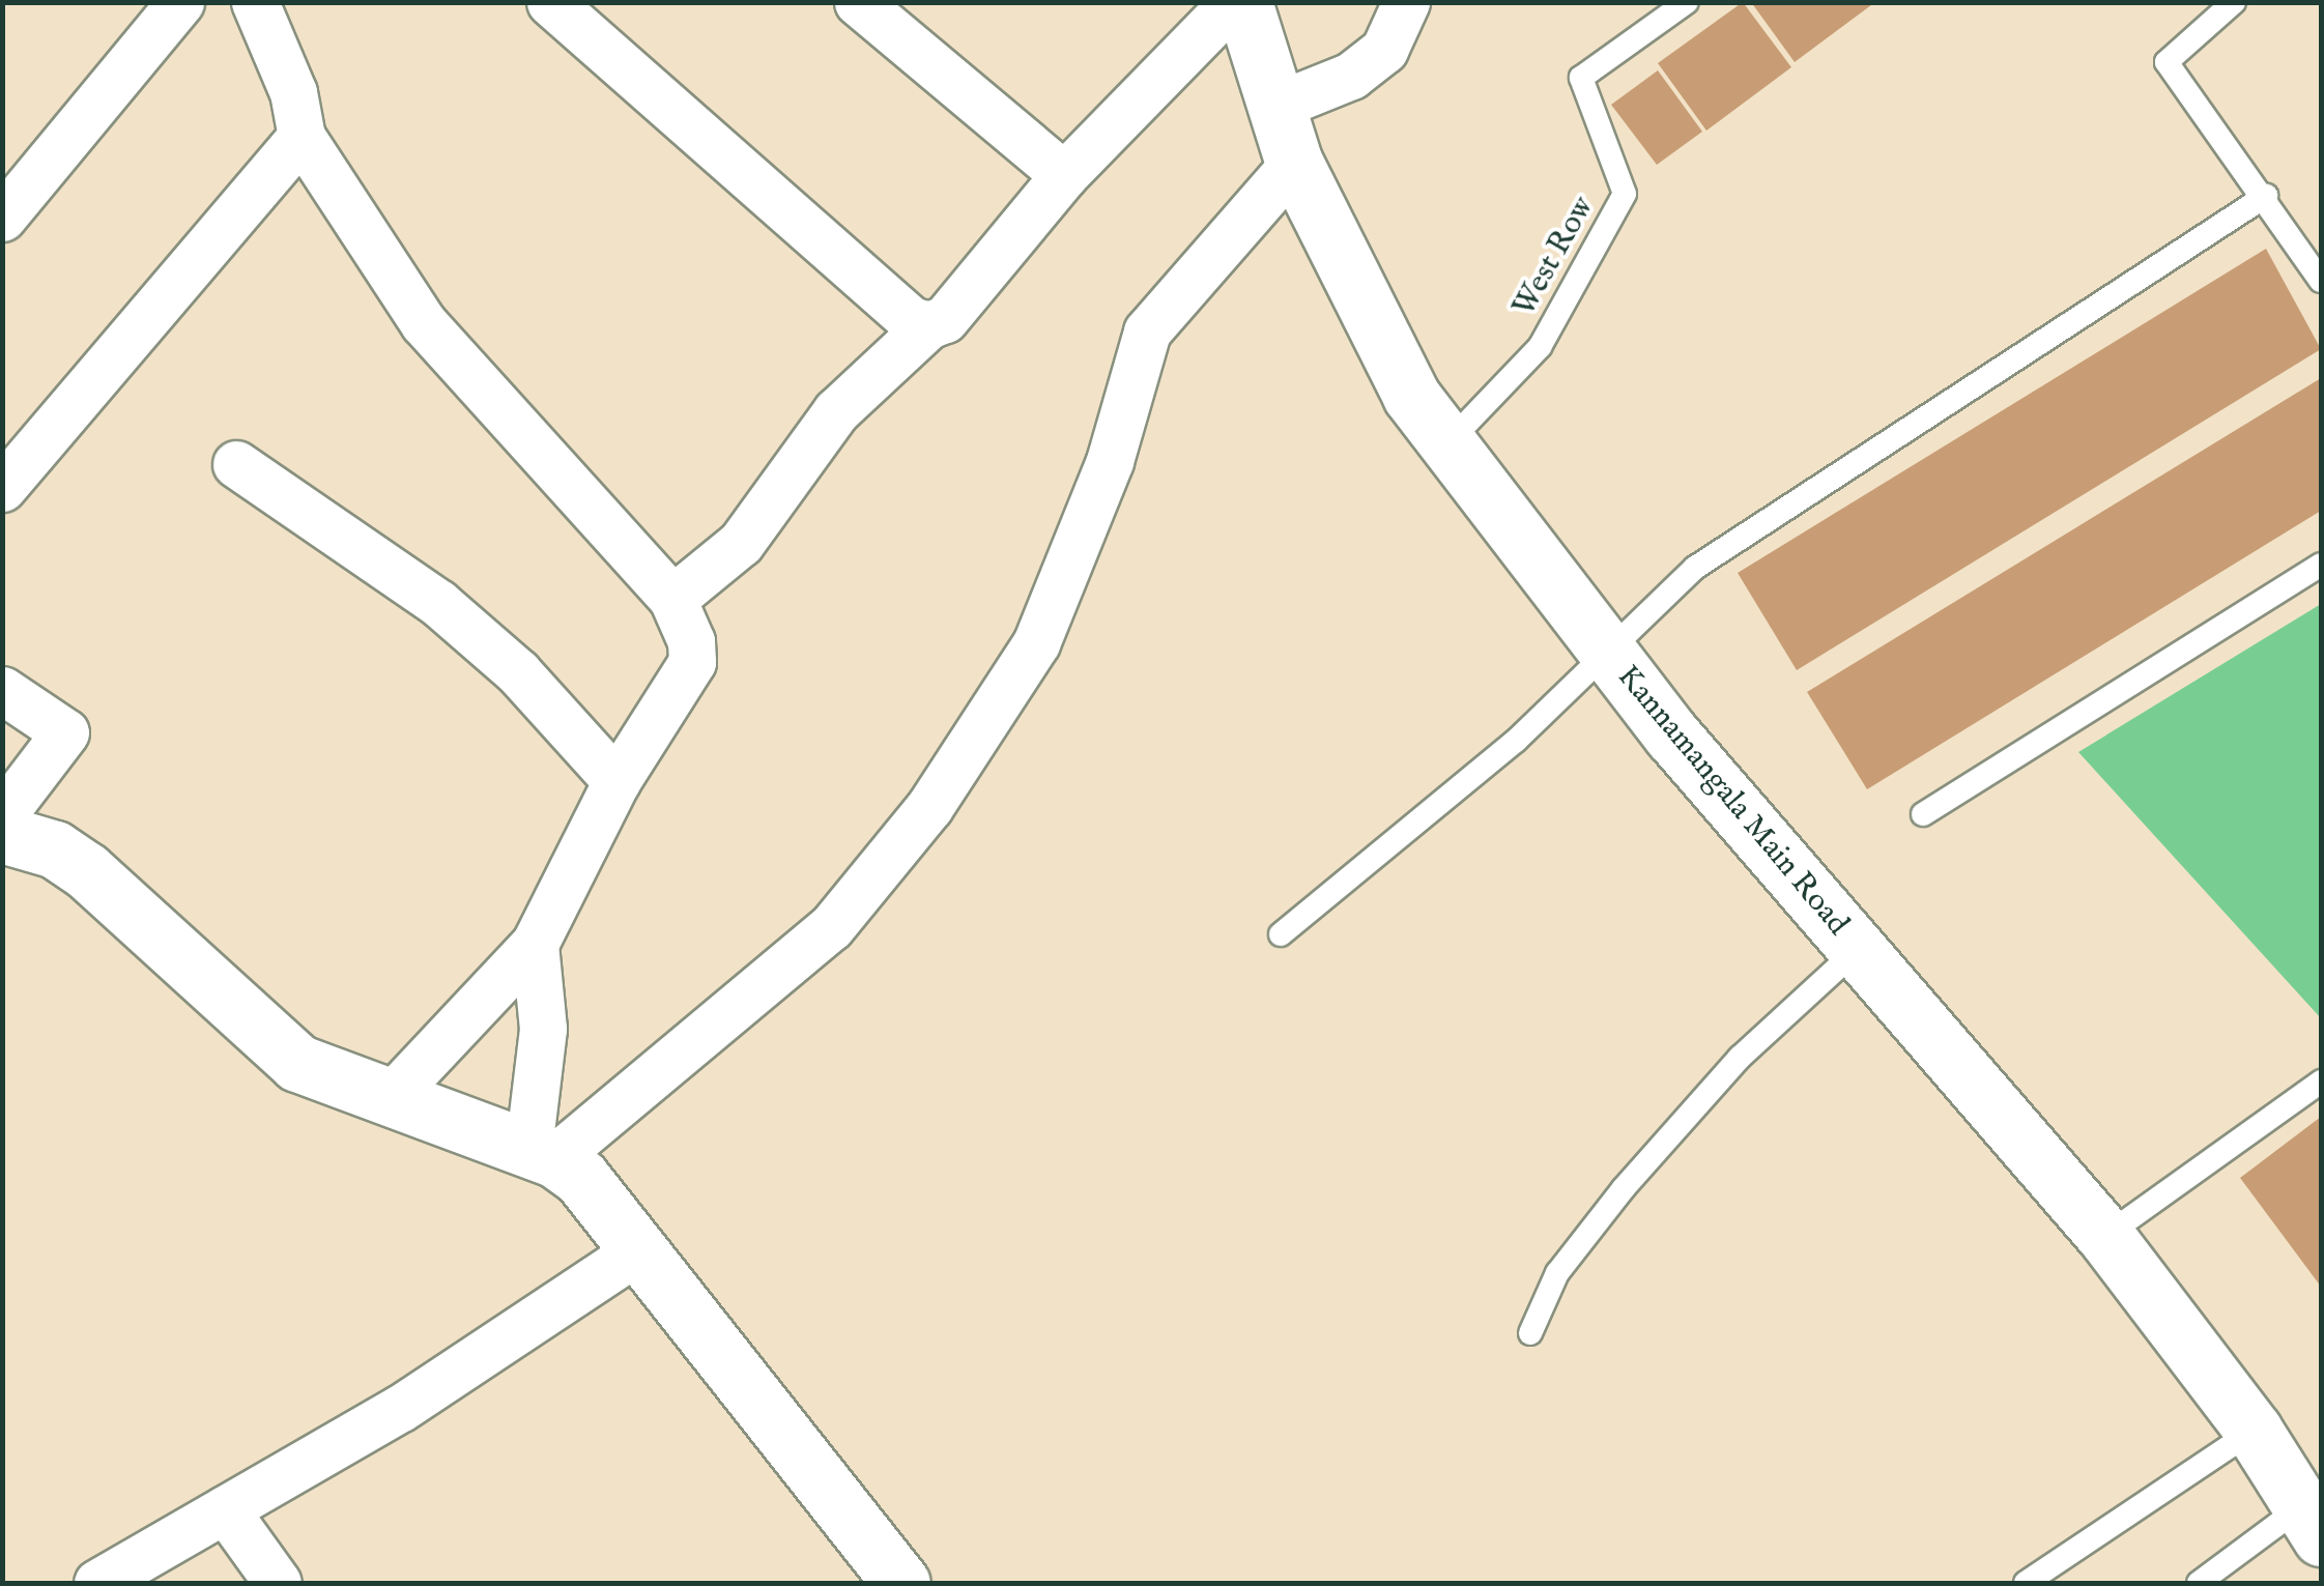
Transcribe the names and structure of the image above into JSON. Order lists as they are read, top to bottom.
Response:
{
  "streets": {
    "street": ["Kannamangala Main Road"],
    "lane": ["West Row"]
  },
  "crossings": [
    ["West Row", "Kannamangala Main Road"]
  ]
}
